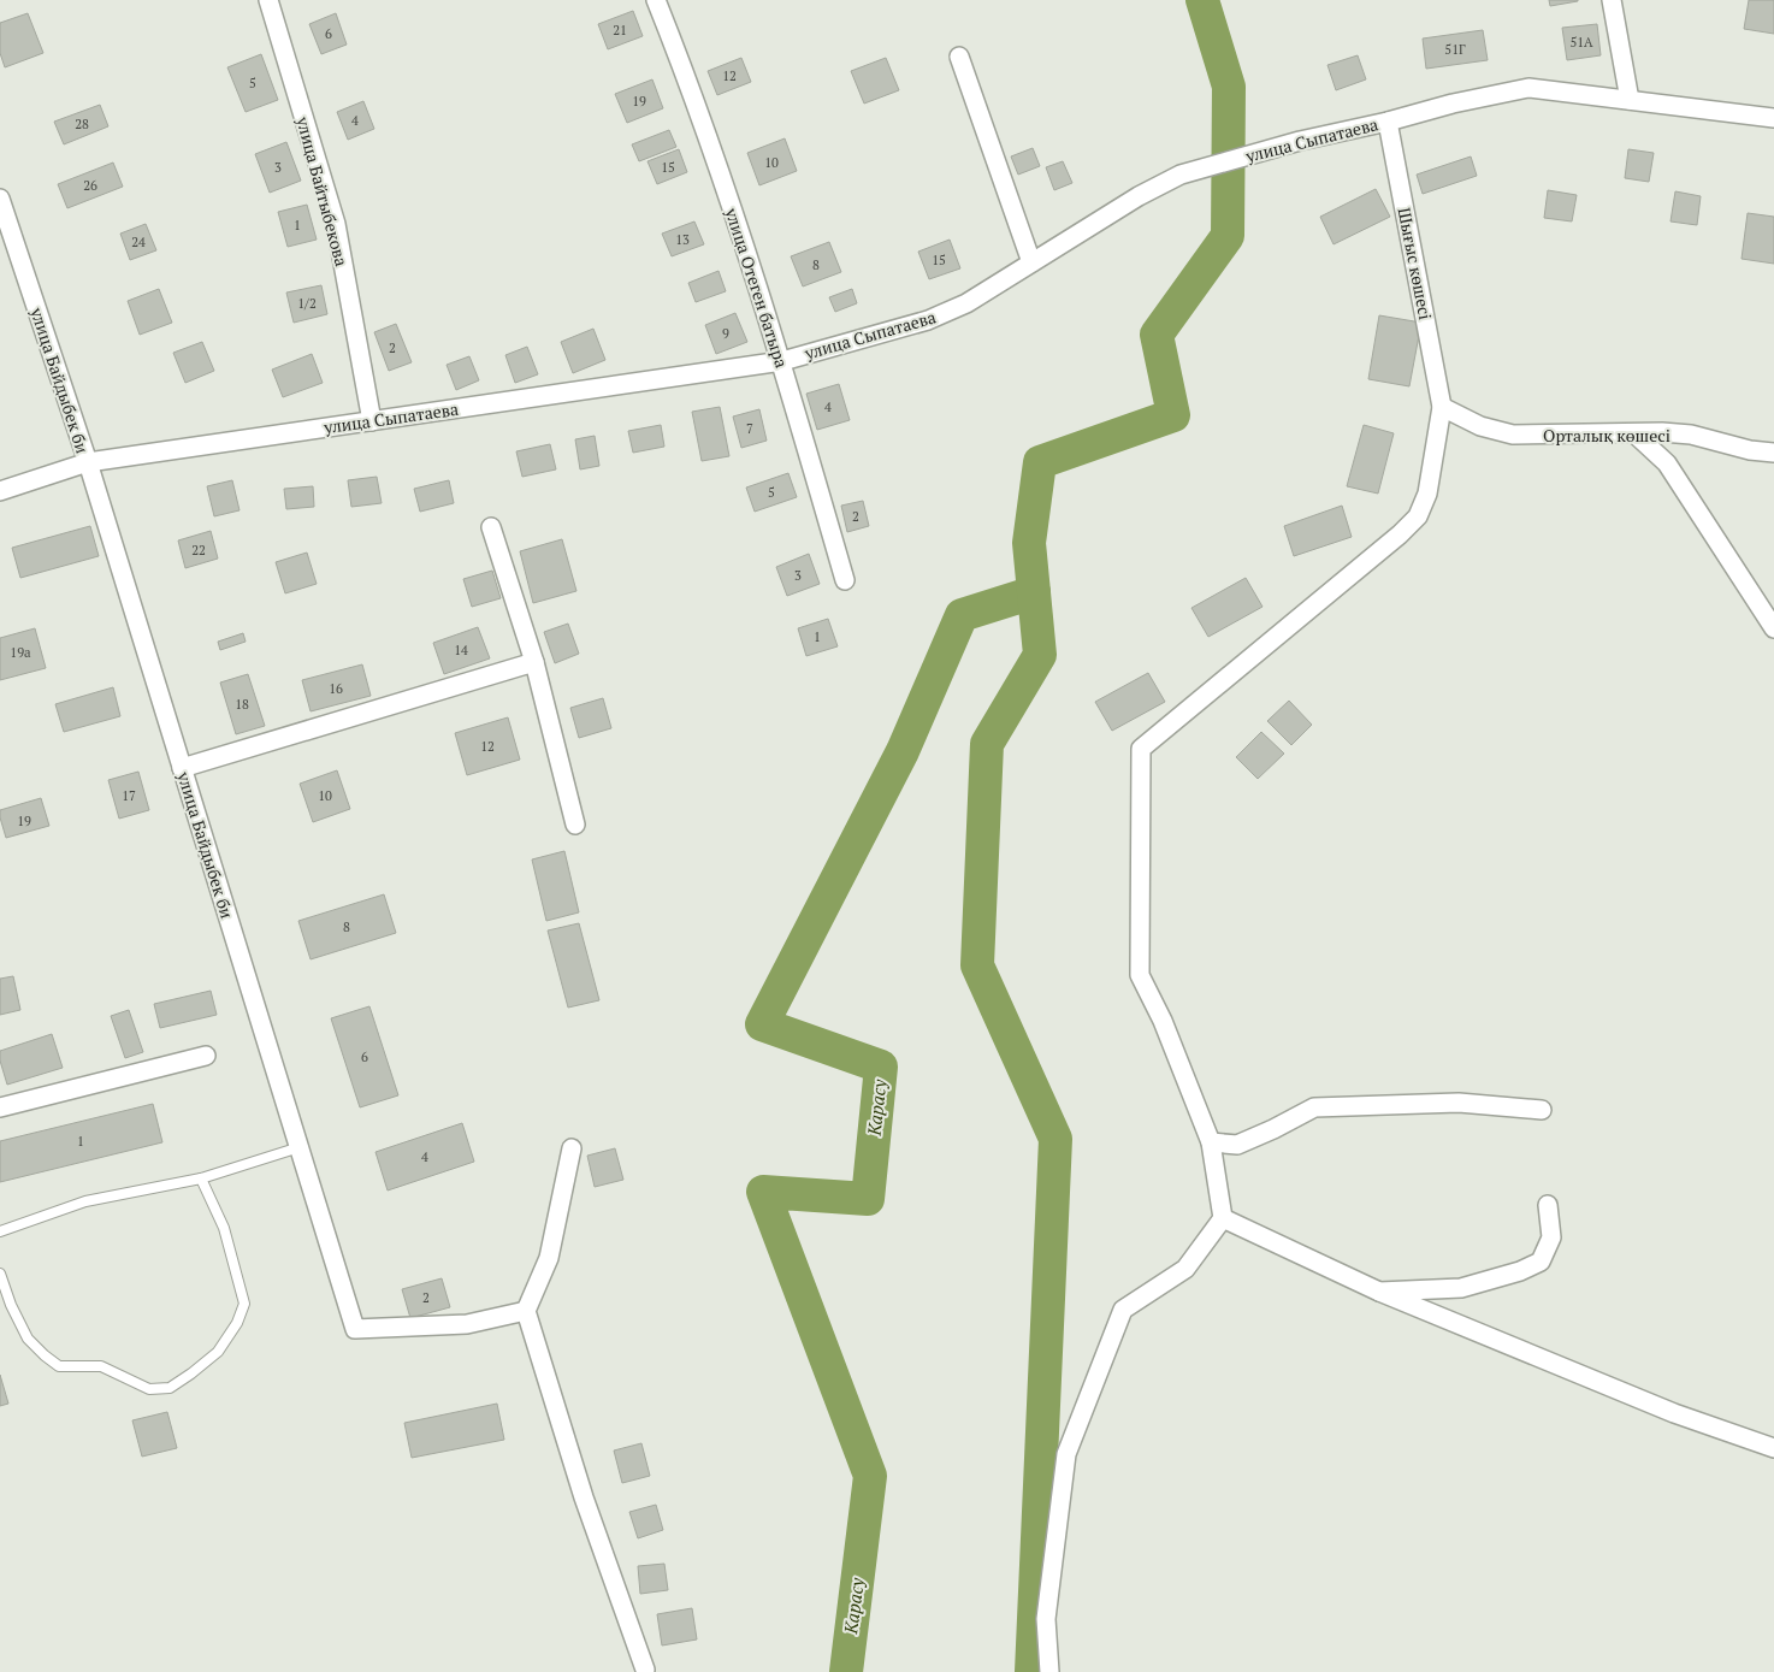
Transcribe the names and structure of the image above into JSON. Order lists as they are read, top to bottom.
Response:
{
  "streets": {
    "street": [
      "улица Сыпатаева",
      "улица Байтыбекова",
      "Шығыс көшесі",
      "улица Отеген батыра",
      "улица Байдыбек би",
      "Орталық көшесі"
    ]
  },
  "crossings": [
    ["улица Сыпатаева", "улица Байтыбекова"],
    ["улица Сыпатаева", "Шығыс көшесі"],
    ["улица Сыпатаева", "улица Отеген батыра"],
    ["улица Сыпатаева", "улица Байдыбек би"],
    ["Шығыс көшесі", "Орталық көшесі"]
  ],
  "water": ["Карасу"],
  "house_numbers": [
    "21",
    "6",
    "51А",
    "51Г",
    "12",
    "5",
    "19",
    "4",
    "28",
    "10",
    "3",
    "15",
    "26",
    "1",
    "13",
    "24",
    "15",
    "8",
    "1/2",
    "9",
    "2",
    "4",
    "7",
    "5",
    "2",
    "22",
    "3",
    "1",
    "14",
    "19а",
    "16",
    "18",
    "12",
    "17",
    "10",
    "19",
    "8",
    "6",
    "1",
    "4",
    "2"
  ]
}
